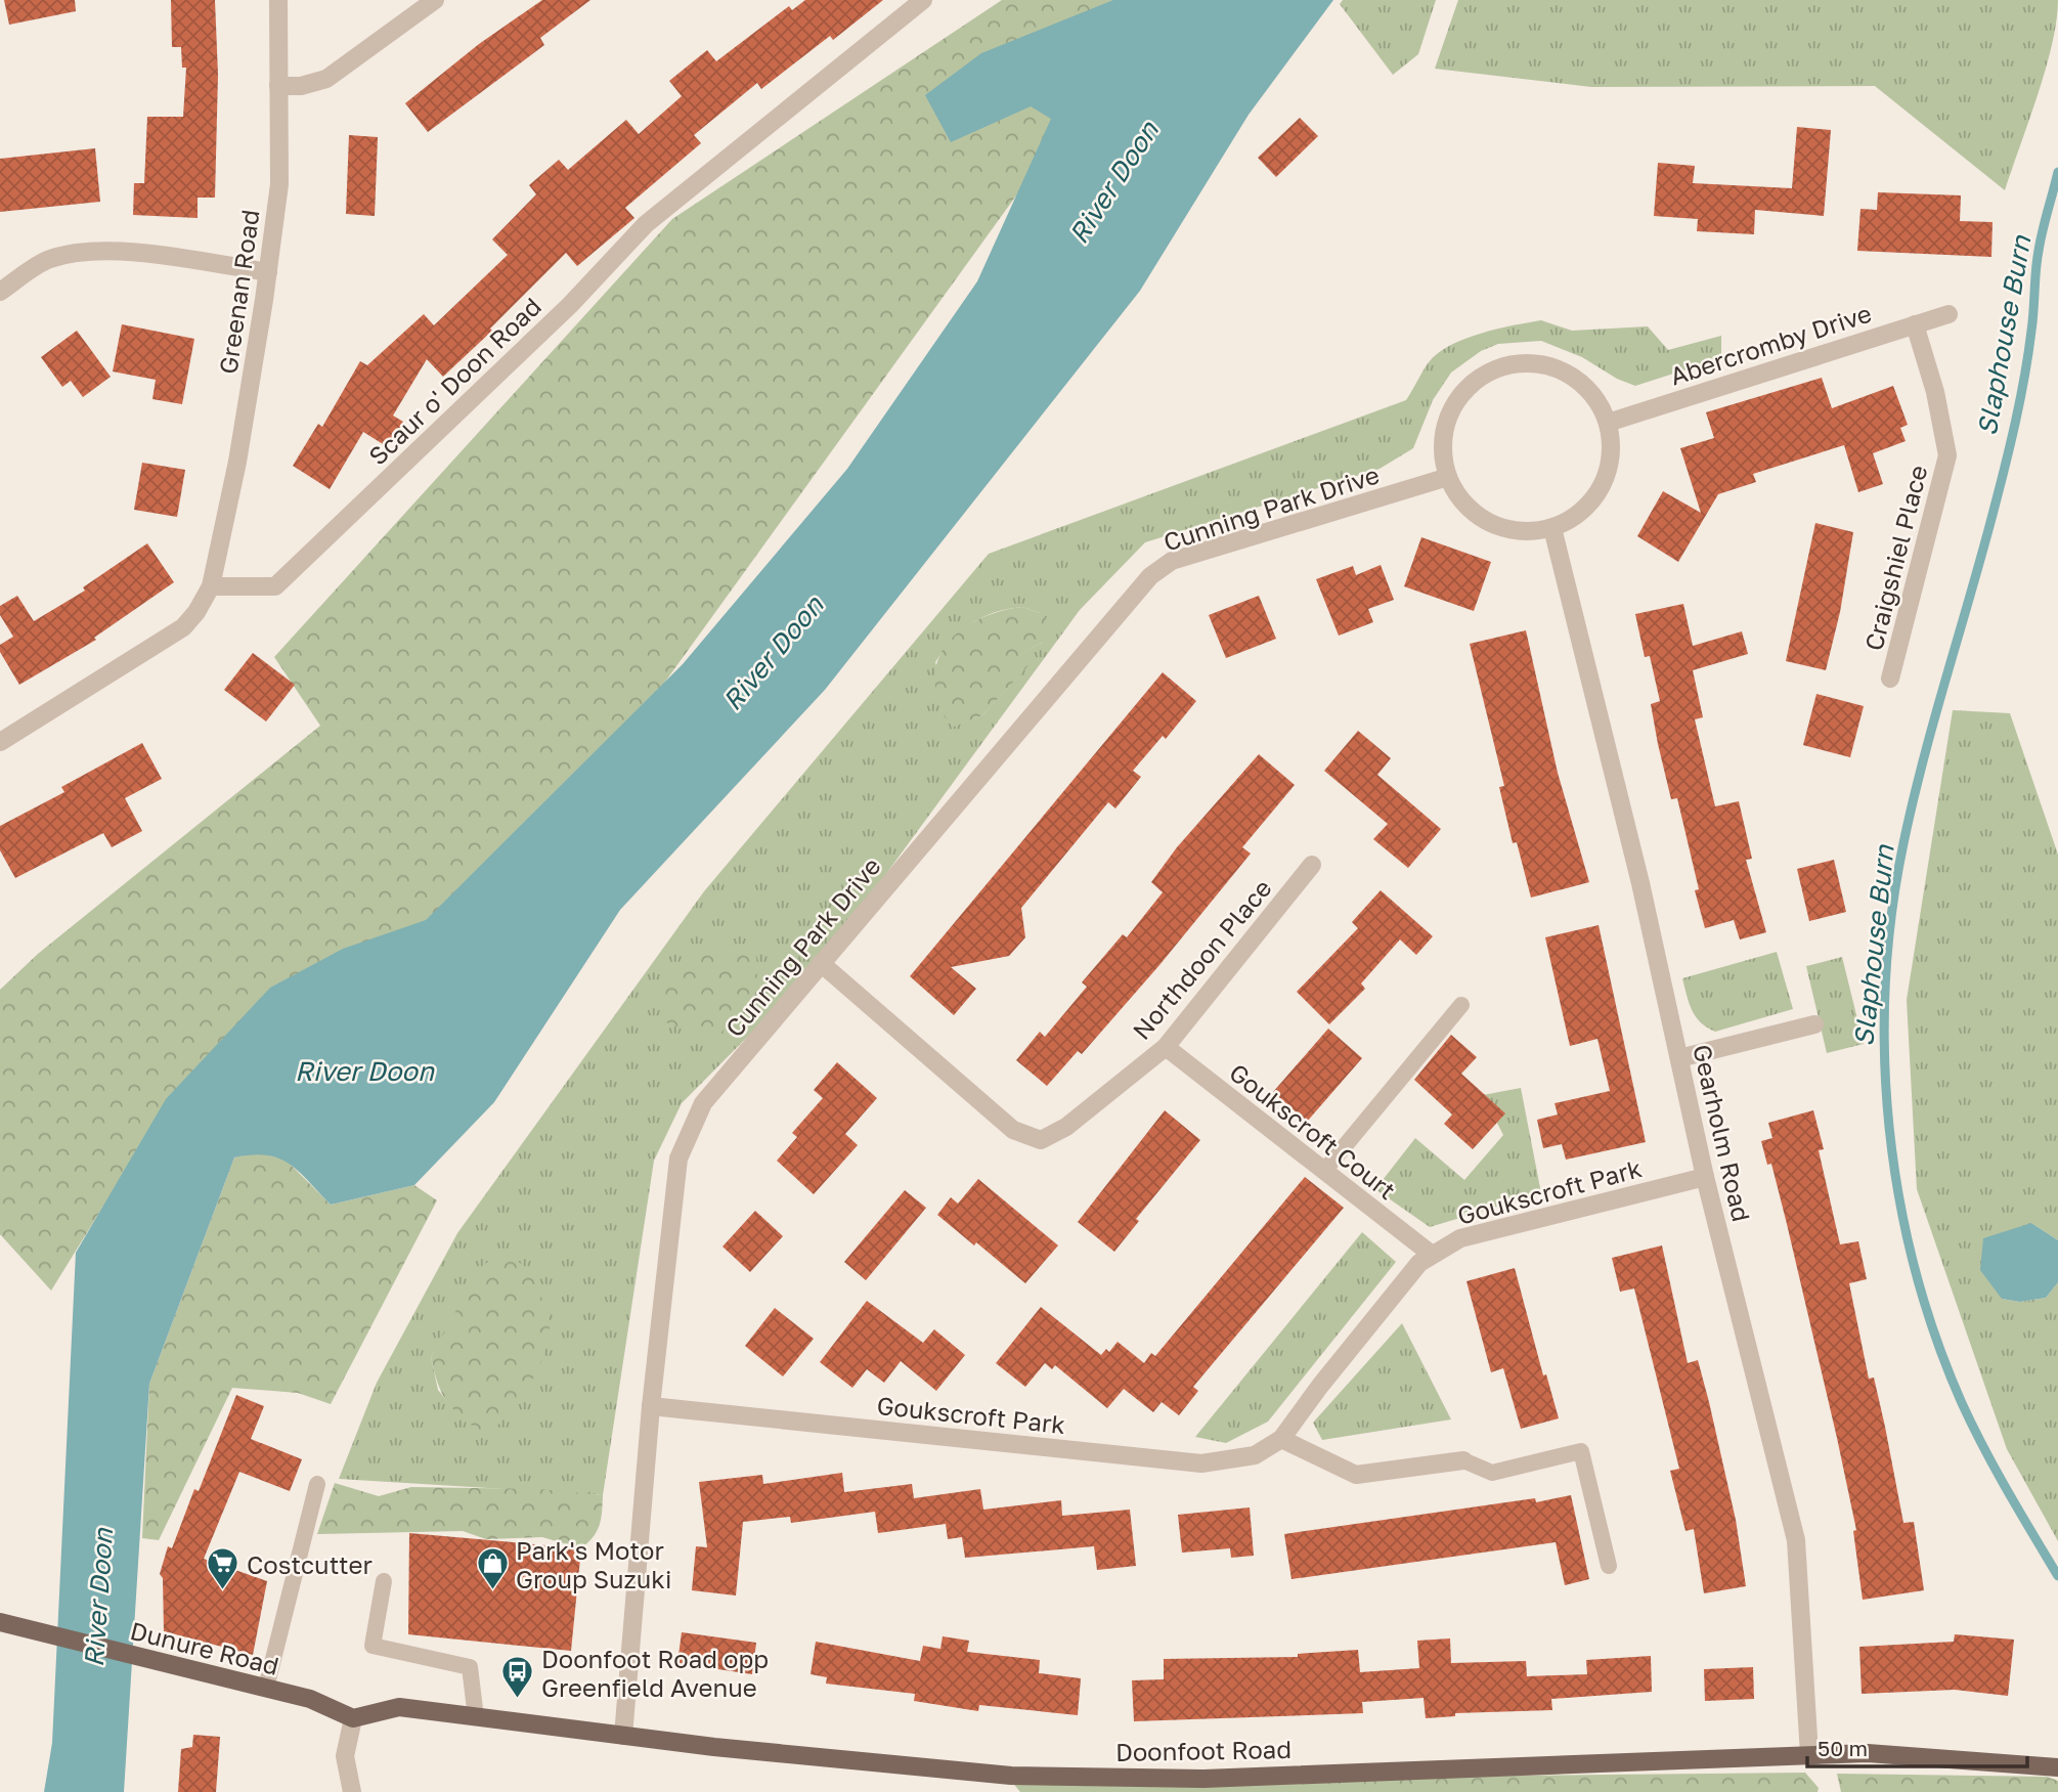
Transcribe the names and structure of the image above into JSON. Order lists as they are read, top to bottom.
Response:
{
  "streets": {
    "main road": ["Dunure Road", "Doonfoot Road"],
    "street": [
      "Greenan Road",
      "Abercromby Drive",
      "Scaur o' Doon Road",
      "Cunning Park Drive",
      "Craigshiel Place",
      "Northdoon Place",
      "Goukscroft Court",
      "Gearholm Road",
      "Goukscroft Park"
    ]
  },
  "crossings": [
    ["Greenan Road", "Scaur o' Doon Road"],
    ["Abercromby Drive", "Cunning Park Drive"],
    ["Abercromby Drive", "Craigshiel Place"],
    ["Abercromby Drive", "Gearholm Road"],
    ["Cunning Park Drive", "Northdoon Place"],
    ["Cunning Park Drive", "Gearholm Road"],
    ["Cunning Park Drive", "Goukscroft Park"],
    ["Cunning Park Drive", "Doonfoot Road"],
    ["Northdoon Place", "Goukscroft Court"],
    ["Goukscroft Court", "Goukscroft Park"],
    ["Gearholm Road", "Goukscroft Park"],
    ["Gearholm Road", "Doonfoot Road"],
    ["Dunure Road", "Doonfoot Road"]
  ],
  "water": ["River Doon", "Slaphouse Burn"],
  "places": {
    "supermarket": ["Costcutter"],
    "shop": ["Park's Motor Group Suzuki"],
    "bus stop": ["Doonfoot Road opp Greenfield Avenue"]
  },
  "scale_bar": "50 m"
}
